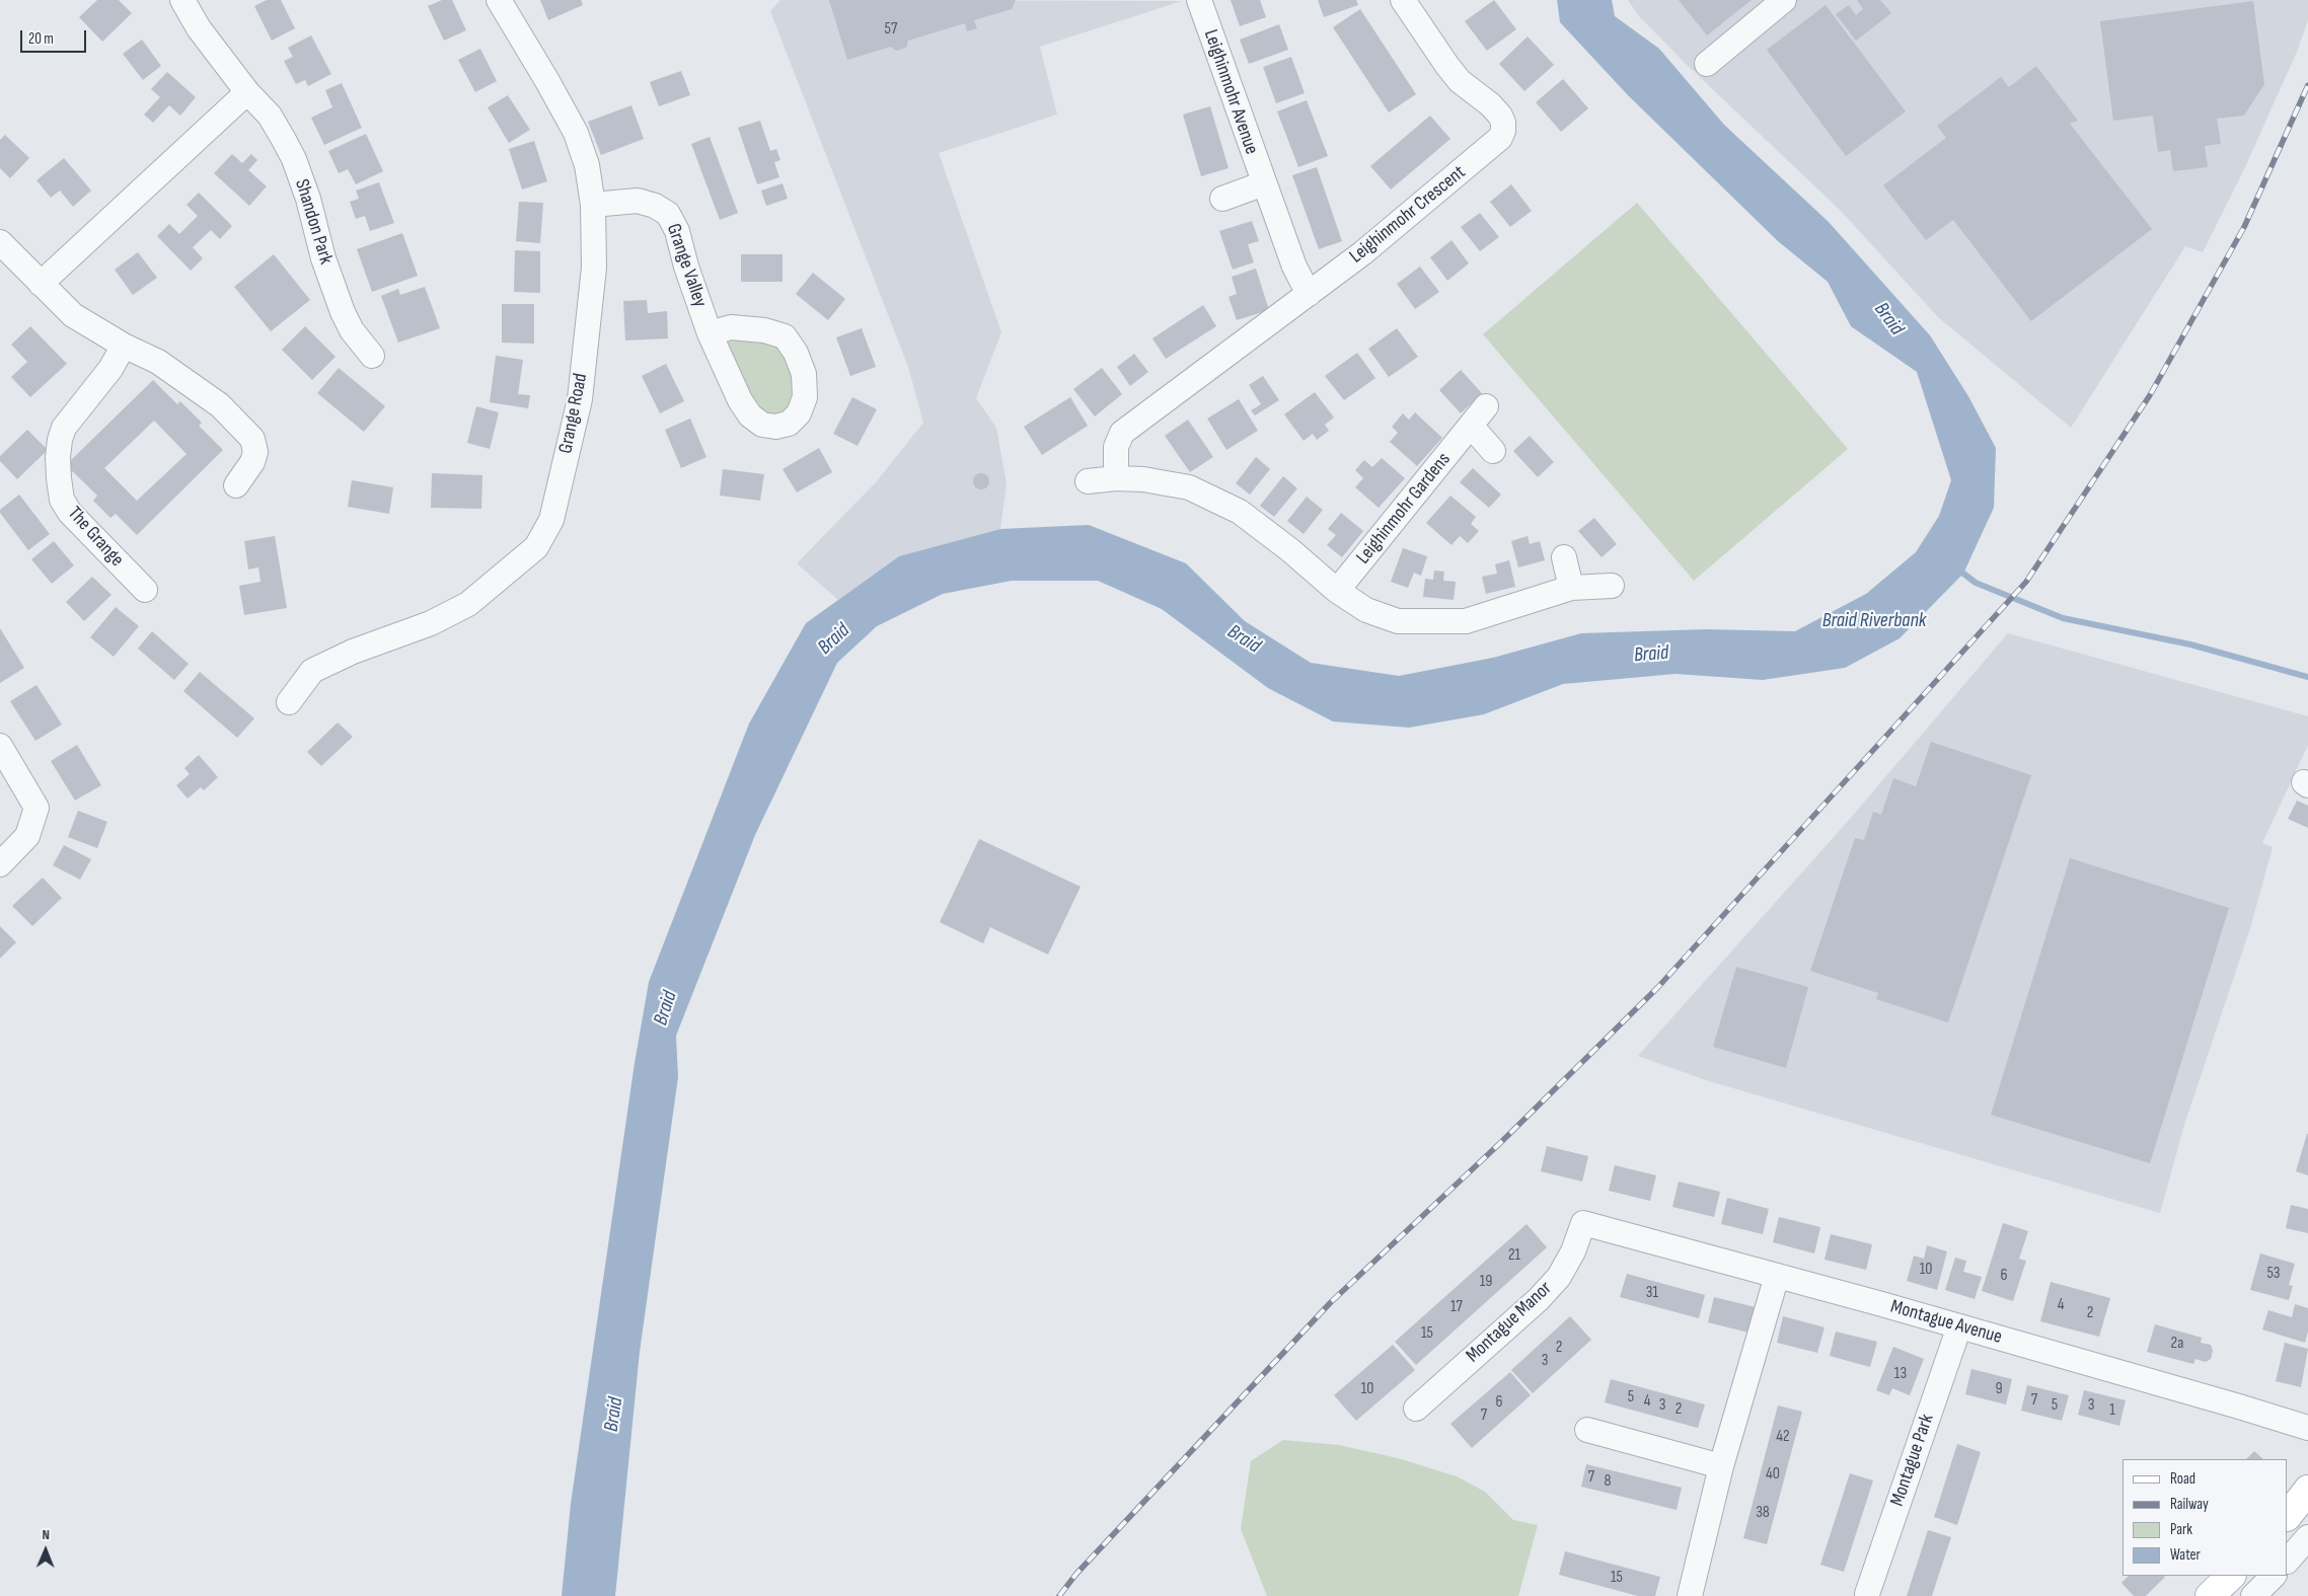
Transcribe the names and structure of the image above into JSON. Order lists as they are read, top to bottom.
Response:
{
  "streets": {
    "street": [
      "Leighinmohr Avenue",
      "Leighinmohr Crescent",
      "Shandon Park",
      "Grange Valley",
      "Grange Road",
      "Leighinmohr Gardens",
      "The Grange",
      "Montague Manor",
      "Montague Avenue",
      "Montague Park"
    ]
  },
  "crossings": [
    ["Leighinmohr Avenue", "Leighinmohr Crescent"],
    ["Grange Valley", "Grange Road"],
    ["Montague Manor", "Montague Avenue"],
    ["Montague Avenue", "Montague Park"]
  ],
  "water": ["Braid", "Braid Riverbank"],
  "house_numbers": [
    "57",
    "21",
    "10",
    "53",
    "6",
    "19",
    "31",
    "4",
    "17",
    "2",
    "15",
    "2a",
    "2",
    "3",
    "13",
    "10",
    "9",
    "5",
    "7",
    "4",
    "6",
    "3",
    "5",
    "3",
    "2",
    "1",
    "7",
    "42",
    "40",
    "7",
    "8",
    "38",
    "15"
  ],
  "legend": [
    "Road",
    "Railway",
    "Park",
    "Water"
  ],
  "scale_bar": "20 m",
  "north": "top"
}
